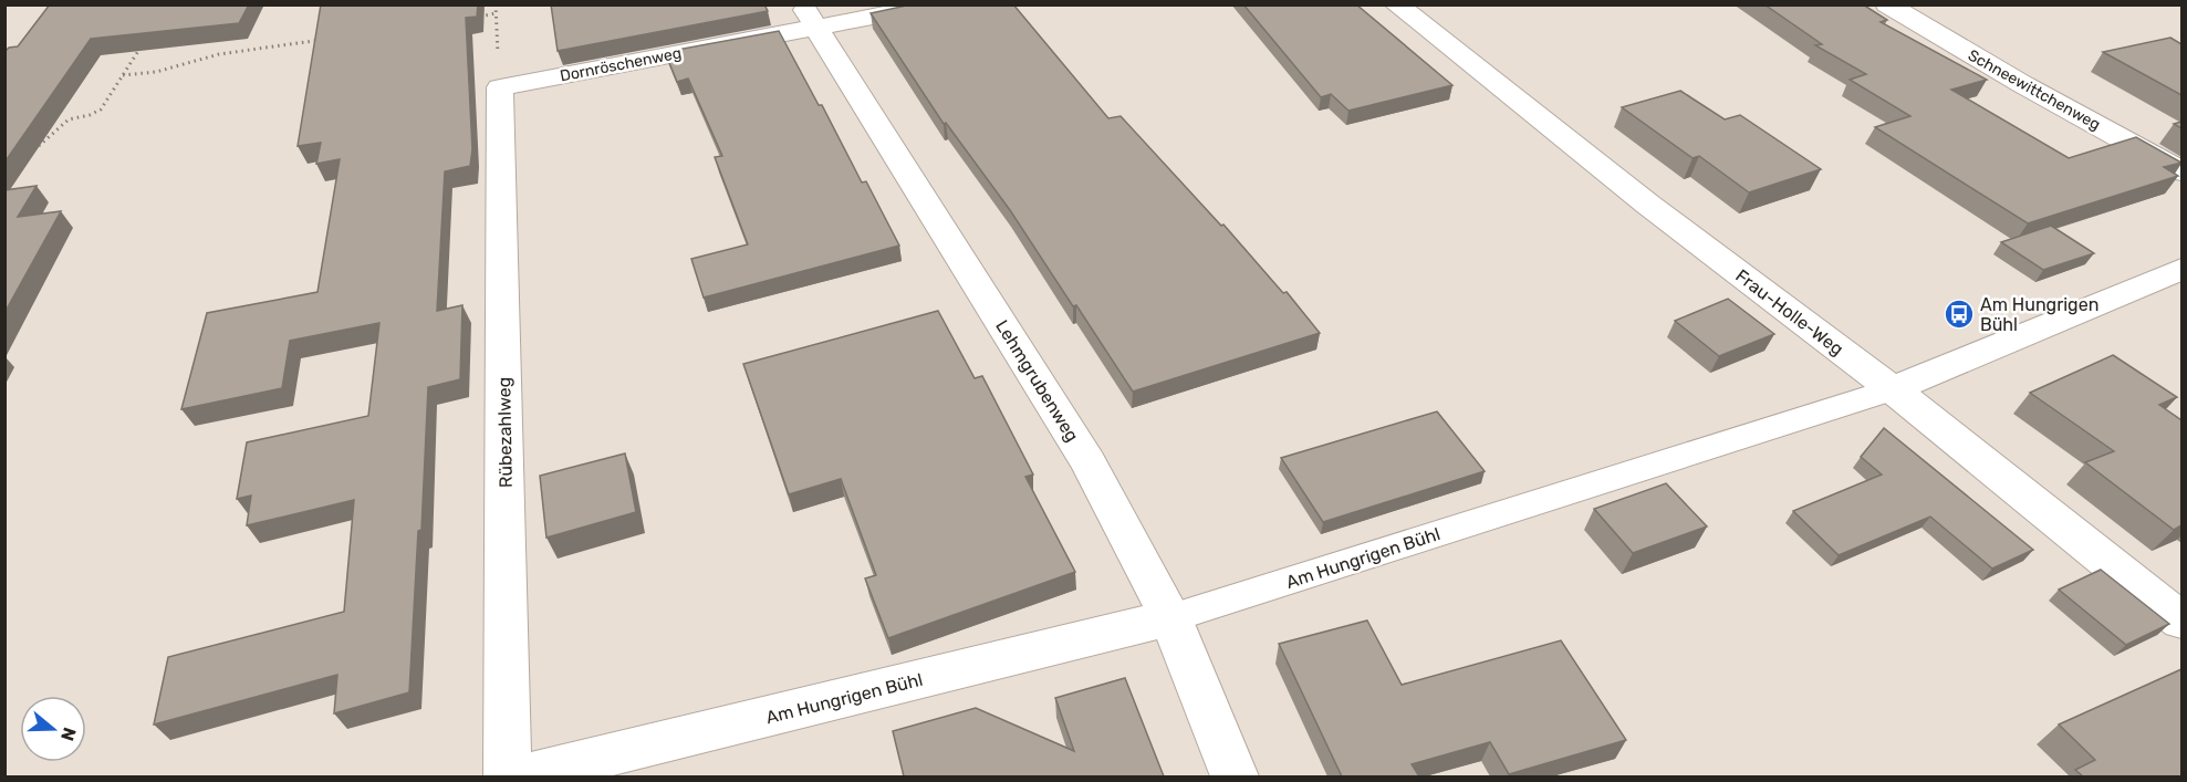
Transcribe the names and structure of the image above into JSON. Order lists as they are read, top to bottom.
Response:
{
  "streets": {
    "street": [
      "Dornröschenweg",
      "Schneewittchenweg",
      "Frau-Holle-Weg",
      "Lehmgrubenweg",
      "Rübezahlweg",
      "Am Hungrigen Bühl"
    ]
  },
  "crossings": [
    ["Dornröschenweg", "Lehmgrubenweg"],
    ["Dornröschenweg", "Rübezahlweg"],
    ["Frau-Holle-Weg", "Am Hungrigen Bühl"],
    ["Lehmgrubenweg", "Am Hungrigen Bühl"]
  ],
  "places": {
    "bus stop": ["Am Hungrigen Bühl"]
  },
  "north": "right"
}
